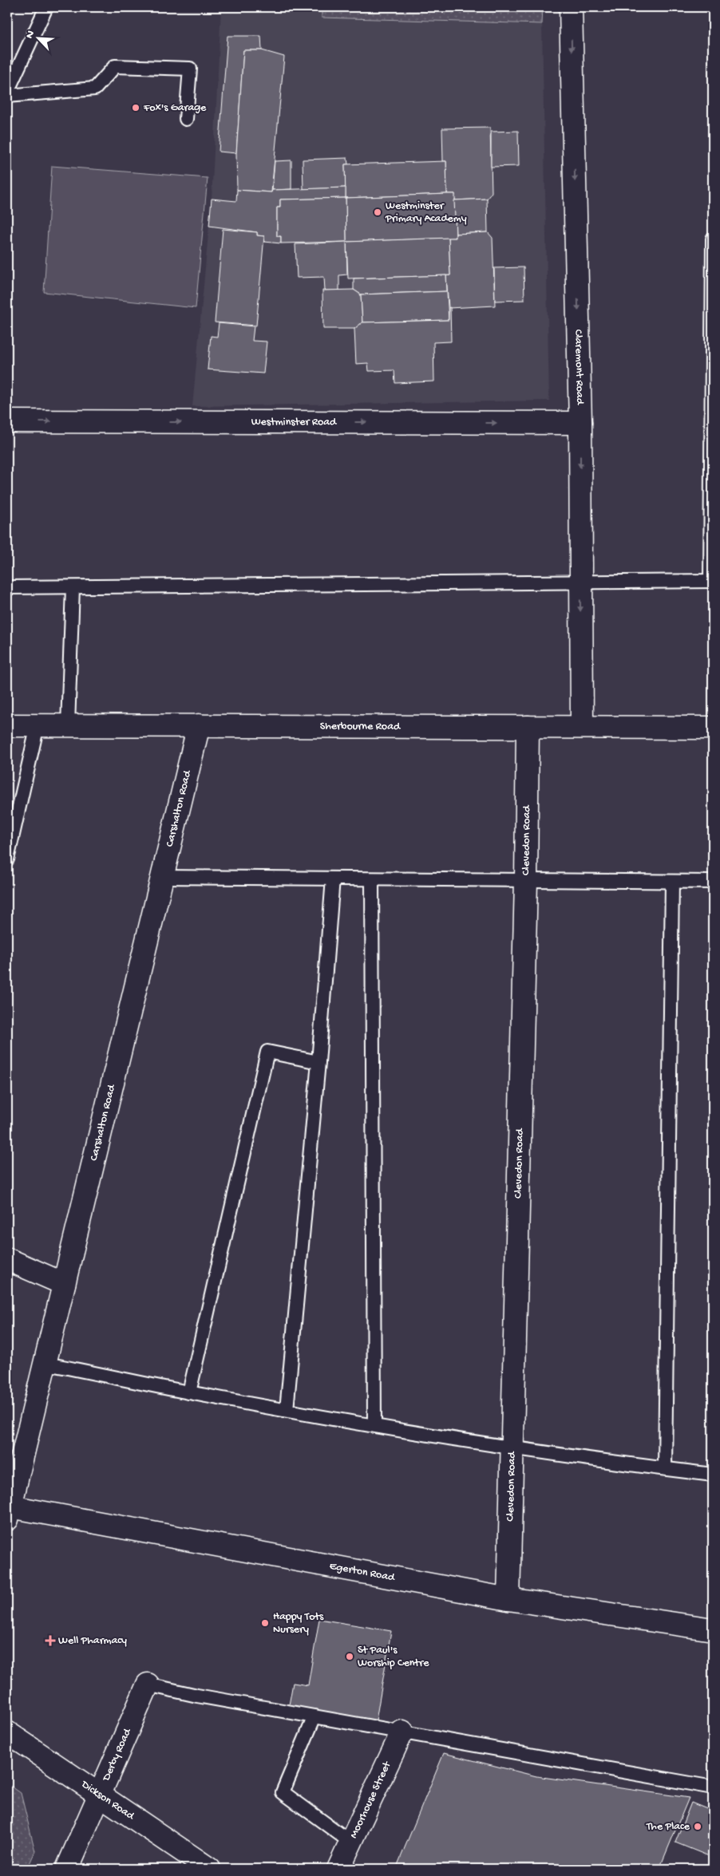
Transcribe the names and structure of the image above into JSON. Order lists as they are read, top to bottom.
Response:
{
  "streets": {
    "street": [
      "Claremont Road",
      "Westminster Road",
      "Sherbourne Road",
      "Carshalton Road",
      "Clevedon Road",
      "Egerton Road",
      "Derby Road",
      "Moorhouse Street",
      "Dickson Road"
    ]
  },
  "crossings": [
    ["Claremont Road", "Westminster Road"],
    ["Claremont Road", "Sherbourne Road"],
    ["Sherbourne Road", "Carshalton Road"],
    ["Sherbourne Road", "Clevedon Road"],
    ["Carshalton Road", "Egerton Road"],
    ["Clevedon Road", "Egerton Road"],
    ["Derby Road", "Dickson Road"]
  ],
  "one_way": ["Claremont Road", "Westminster Road"],
  "places": {
    "other": [
      "Fox's Garage",
      "Westminster Primary Academy",
      "Happy Tots Nursery",
      "St Paul's Worship Centre",
      "The Place"
    ],
    "health": ["Well Pharmacy"]
  },
  "north": "top left"
}
